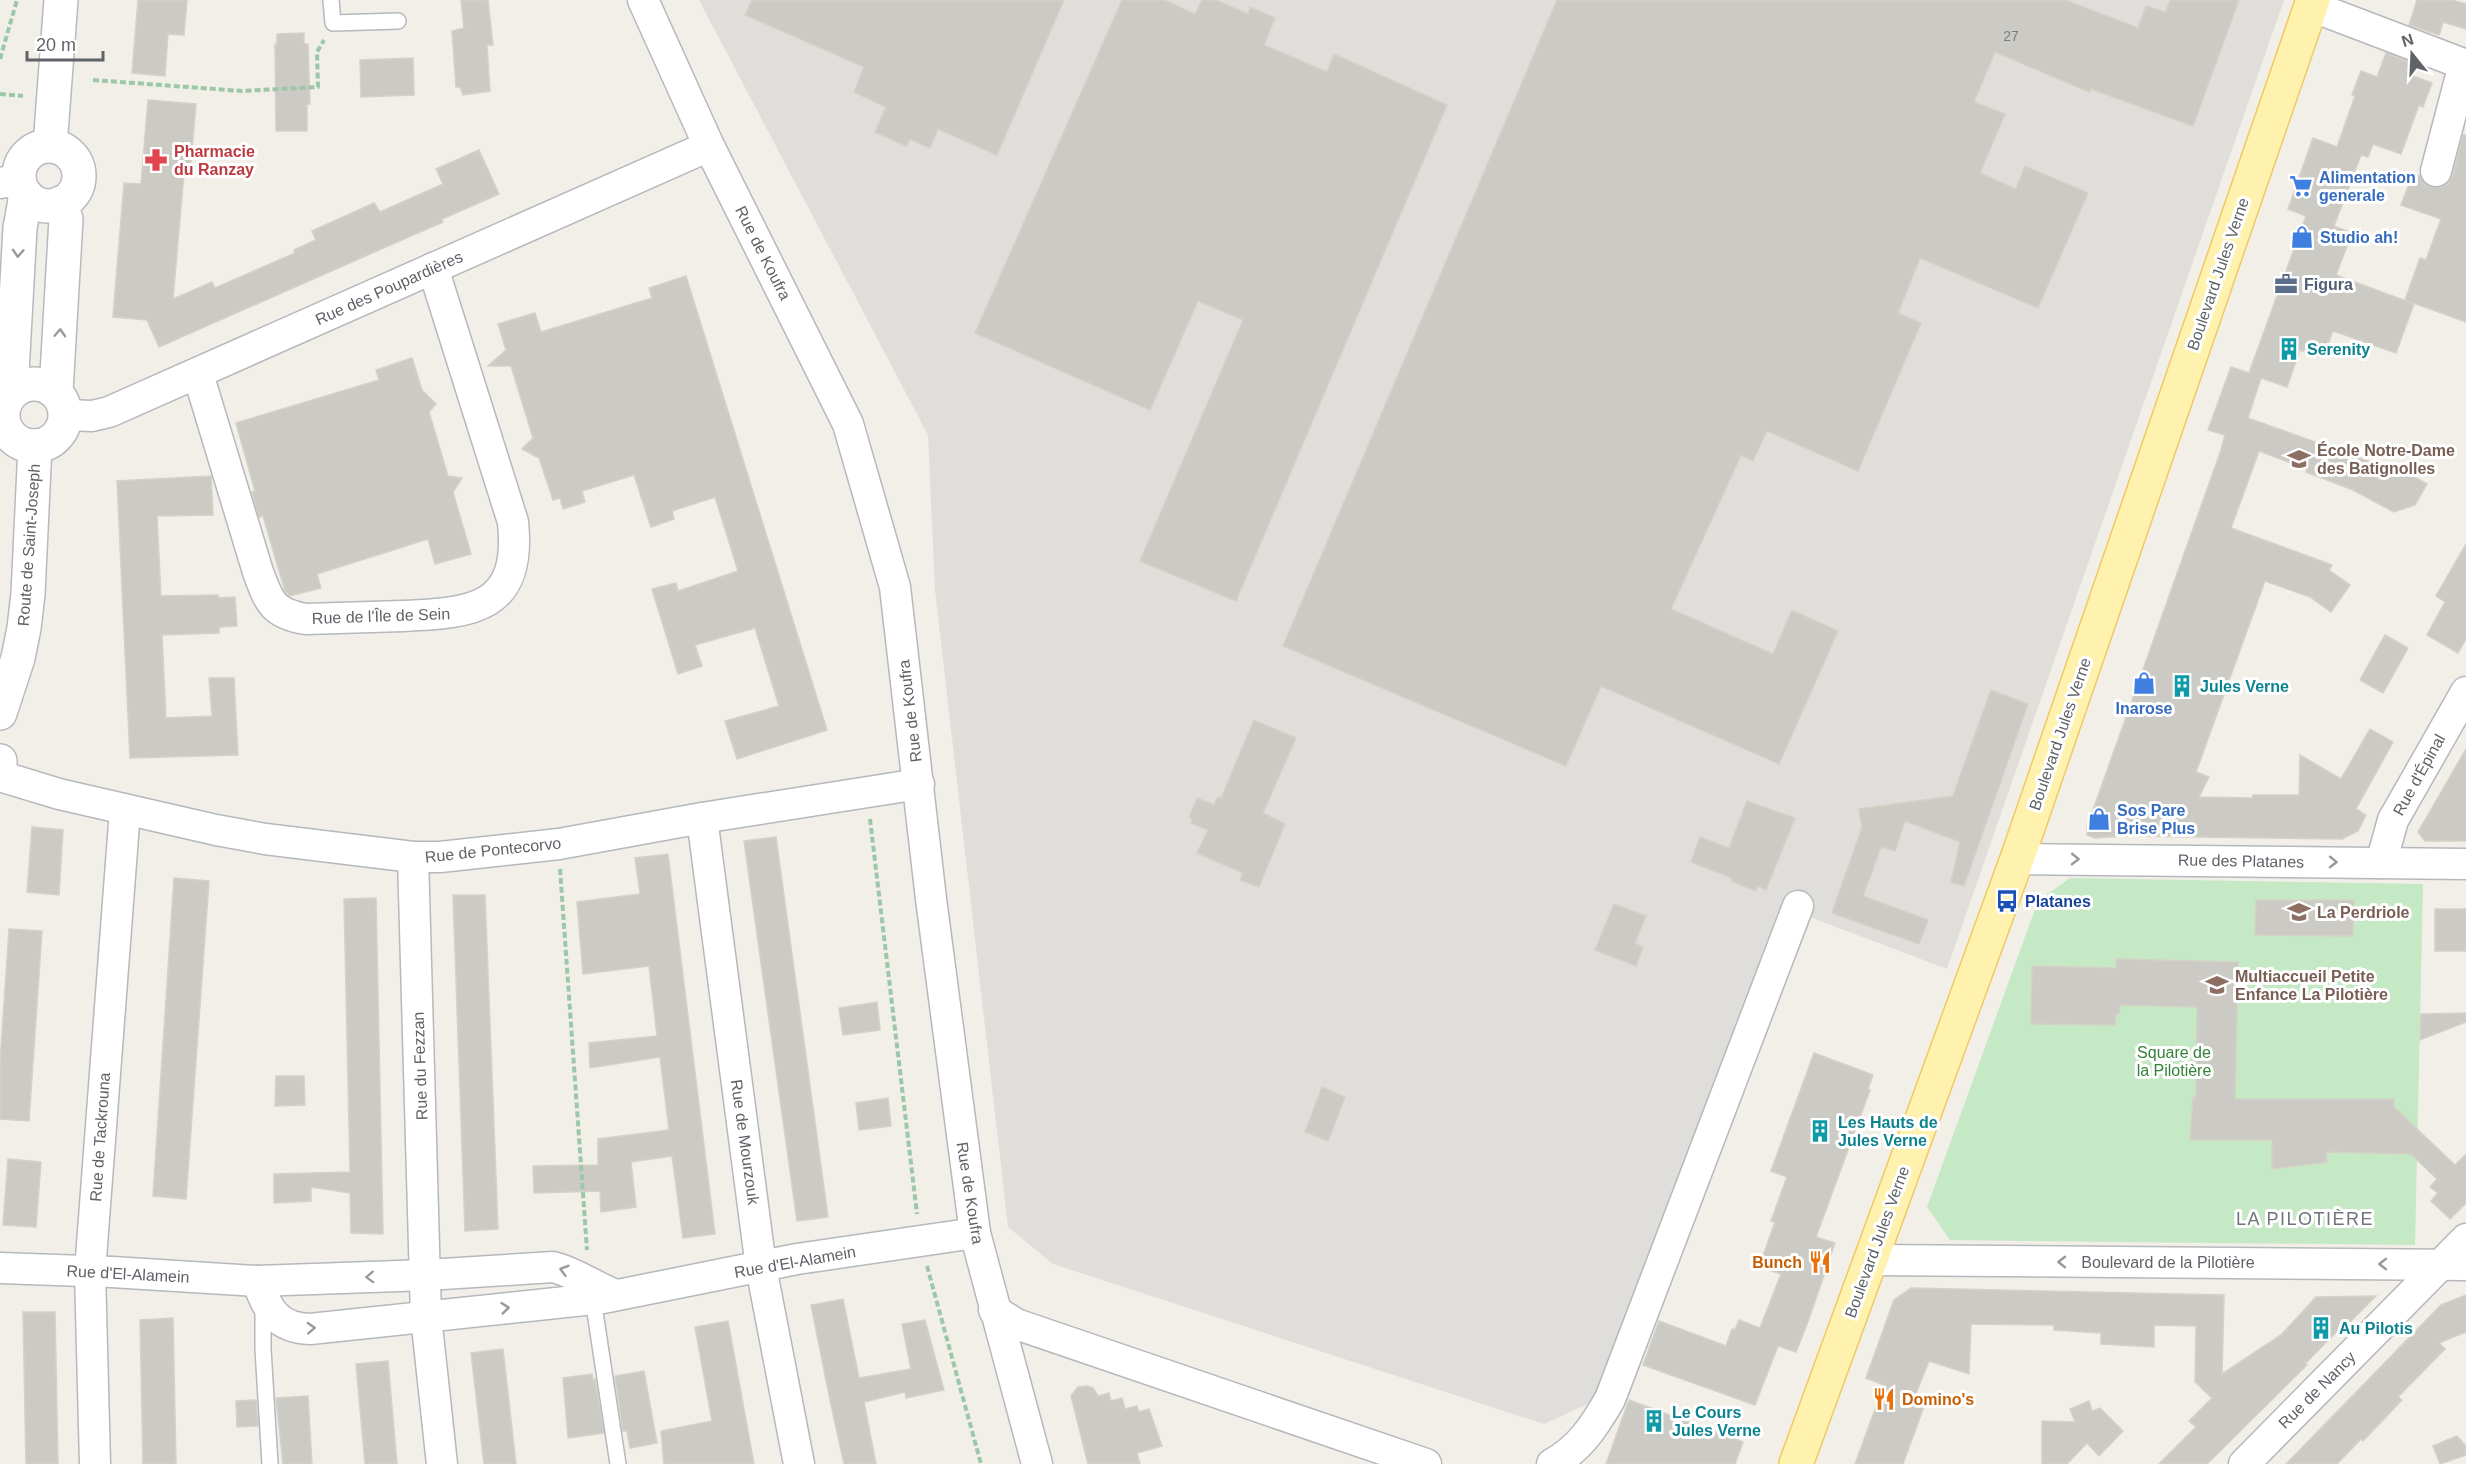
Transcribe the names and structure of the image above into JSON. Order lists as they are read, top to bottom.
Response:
{
  "streets": {
    "main road": ["Boulevard Jules Verne"],
    "street": [
      "Rue de Koufra",
      "Rue des Poupardières",
      "Route de Saint-Joseph",
      "Rue de l'Île de Sein",
      "Rue d'Épinal",
      "Rue de Pontecorvo",
      "Rue des Platanes",
      "Rue du Fezzan",
      "Rue de Tackrouna",
      "Rue de Mourzouk",
      "Rue d'El-Alamein",
      "Boulevard de la Pilotière",
      "Rue de Nancy"
    ]
  },
  "crossings": [
    ["Rue de Koufra", "Rue des Poupardières"],
    ["Rue de Koufra", "Rue de Pontecorvo"],
    ["Rue de Koufra", "Rue d'El-Alamein"],
    ["Boulevard Jules Verne", "Rue des Platanes"],
    ["Boulevard Jules Verne", "Boulevard de la Pilotière"],
    ["Rue des Poupardières", "Route de Saint-Joseph"],
    ["Rue des Poupardières", "Rue de l'Île de Sein"],
    ["Rue d'Épinal", "Rue des Platanes"],
    ["Rue de Pontecorvo", "Rue du Fezzan"],
    ["Rue de Pontecorvo", "Rue de Tackrouna"],
    ["Rue de Pontecorvo", "Rue de Mourzouk"],
    ["Rue du Fezzan", "Rue d'El-Alamein"],
    ["Rue de Tackrouna", "Rue d'El-Alamein"],
    ["Rue de Mourzouk", "Rue d'El-Alamein"],
    ["Boulevard de la Pilotière", "Rue de Nancy"]
  ],
  "one_way": ["Rue des Platanes", "Boulevard de la Pilotière"],
  "districts": ["LA PILOTIÈRE"],
  "parks": ["Square de la Pilotière"],
  "places": {
    "pharmacy": ["Pharmacie du Ranzay"],
    "supermarket": ["Alimentation generale"],
    "shop": ["Studio ah!", "Inarose", "Sos Pare Brise Plus"],
    "office": ["Figura"],
    "building": [
      "Serenity",
      "Jules Verne",
      "Les Hauts de Jules Verne",
      "Au Pilotis",
      "Le Cours Jules Verne"
    ],
    "school or university": ["École Notre-Dame des Batignolles", "La Perdriole", "Multiaccueil Petite Enfance La Pilotière"],
    "bus stop": ["Platanes"],
    "restaurant": ["Bunch", "Domino's"]
  },
  "house_numbers": ["27"],
  "scale_bar": "20 m",
  "north": "top"
}
